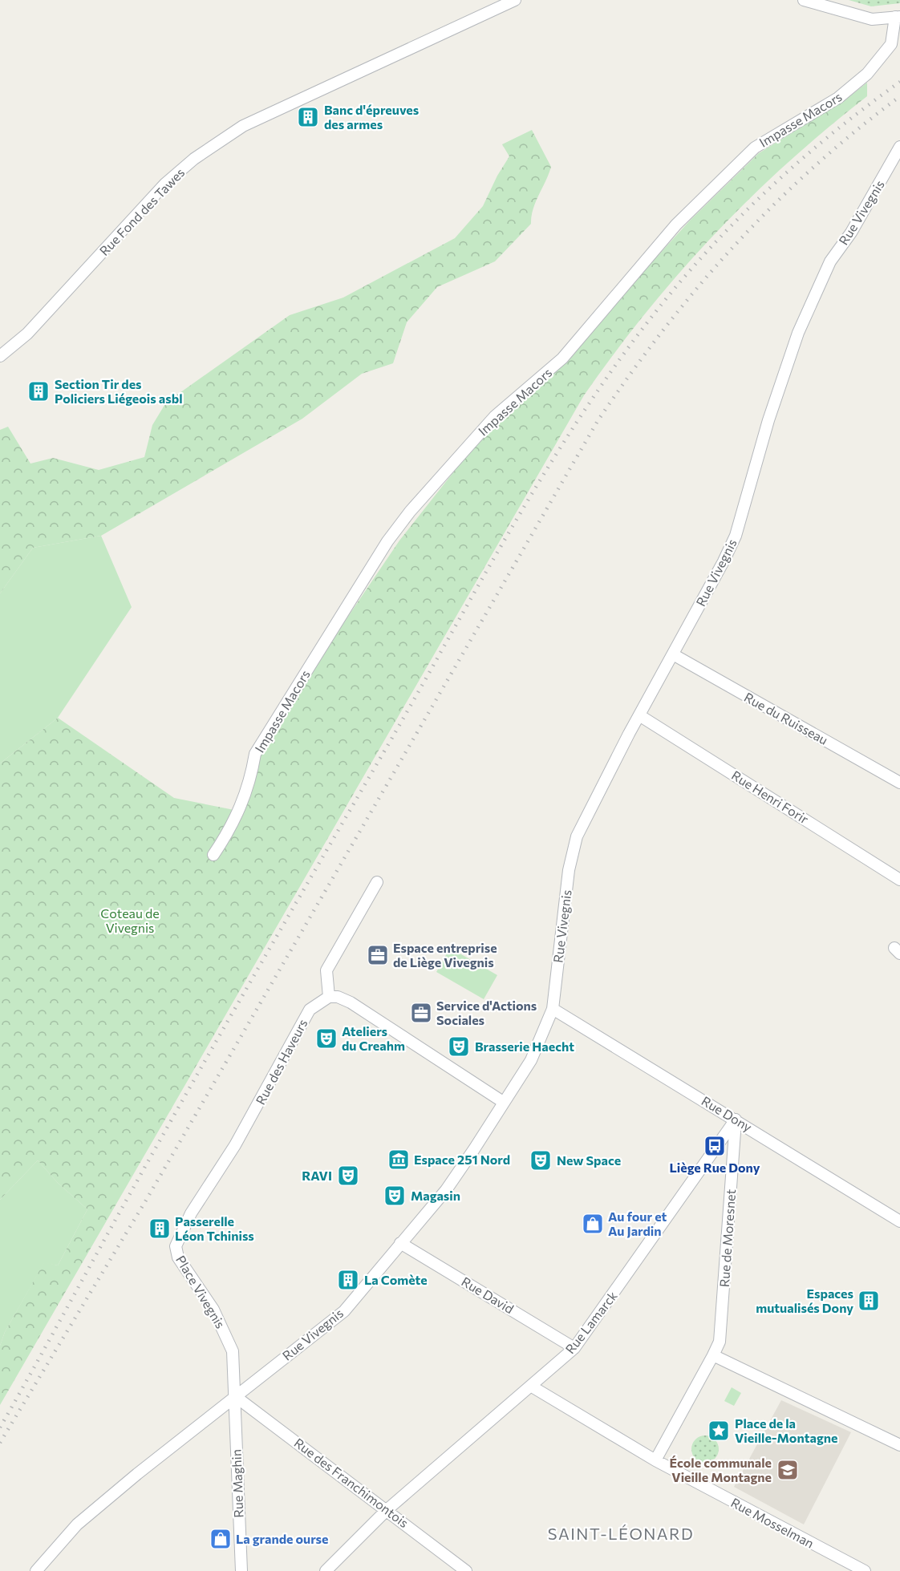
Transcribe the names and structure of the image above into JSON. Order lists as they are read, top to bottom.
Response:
{
  "streets": {
    "street": [
      "Impasse Macors",
      "Rue Fond des Tawes",
      "Rue Vivegnis",
      "Rue du Ruisseau",
      "Rue Henri Forir",
      "Rue des Haveurs",
      "Rue Dony",
      "Rue de Moresnet",
      "Place Vivegnis",
      "Rue David",
      "Rue Lamarck",
      "Rue des Franchimontois",
      "Rue Maghin",
      "Rue Mosselman"
    ]
  },
  "crossings": [
    ["Rue Vivegnis", "Rue du Ruisseau"],
    ["Rue Vivegnis", "Rue Henri Forir"],
    ["Rue Vivegnis", "Rue Dony"],
    ["Rue Vivegnis", "Place Vivegnis"],
    ["Rue Vivegnis", "Rue David"],
    ["Rue Vivegnis", "Rue des Franchimontois"],
    ["Rue Vivegnis", "Rue Maghin"],
    ["Rue des Haveurs", "Place Vivegnis"],
    ["Rue Dony", "Rue de Moresnet"],
    ["Rue Dony", "Rue Lamarck"],
    ["Rue de Moresnet", "Rue Lamarck"],
    ["Place Vivegnis", "Rue des Franchimontois"],
    ["Place Vivegnis", "Rue Maghin"],
    ["Rue David", "Rue Lamarck"],
    ["Rue Lamarck", "Rue des Franchimontois"],
    ["Rue Lamarck", "Rue Mosselman"],
    ["Rue des Franchimontois", "Rue Maghin"]
  ],
  "districts": ["SAINT-LÉONARD"],
  "parks": ["Coteau de Vivegnis"],
  "places": {
    "building": [
      "Banc d'épreuves des armes",
      "Section Tir des Policiers Liégeois asbl",
      "Passerelle Léon Tchiniss",
      "La Comète",
      "Espaces mutualisés Dony"
    ],
    "office": ["Espace entreprise de Liège Vivegnis", "Service d'Actions Sociales"],
    "theatre": [
      "Ateliers du Creahm",
      "Brasserie Haecht",
      "New Space",
      "RAVI",
      "Magasin"
    ],
    "bus stop": ["Liège Rue Dony"],
    "museum": ["Espace 251 Nord"],
    "shop": ["Au four et Au Jardin", "La grande ourse"],
    "place": ["Place de la Vieille-Montagne"],
    "school or university": ["École communale Vieille Montagne"]
  }
}
